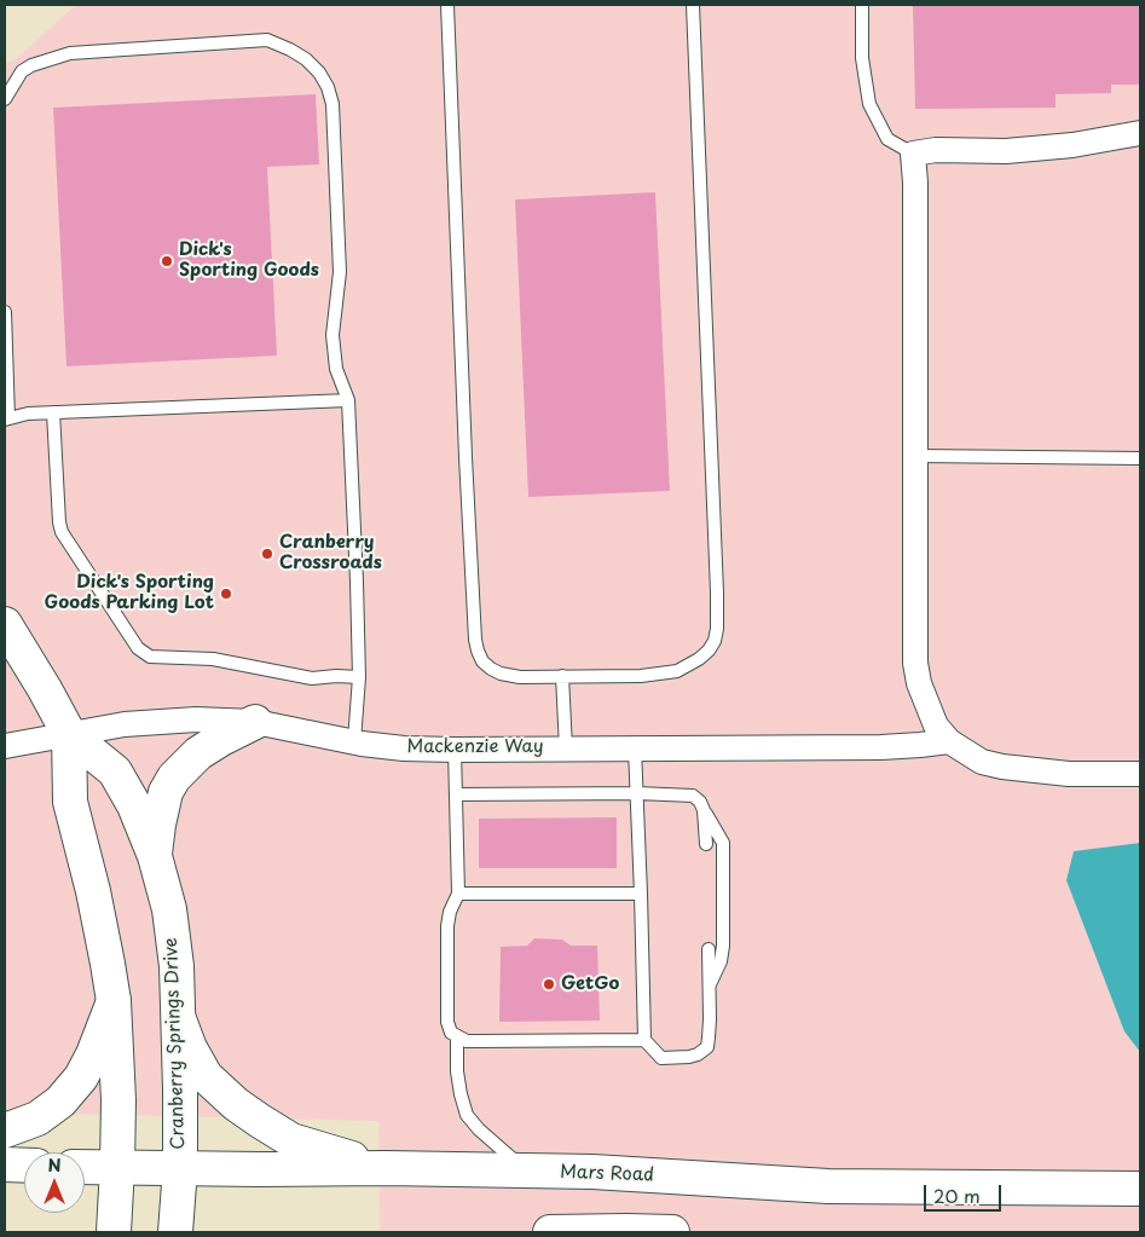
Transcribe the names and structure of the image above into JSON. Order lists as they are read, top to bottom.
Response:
{
  "streets": {
    "main road": ["Cranberry Springs Drive", "Mars Road"],
    "street": ["Mackenzie Way"]
  },
  "crossings": [
    ["Mackenzie Way", "Cranberry Springs Drive"],
    ["Cranberry Springs Drive", "Mars Road"]
  ],
  "places": [
    "Dick's Sporting Goods",
    "Cranberry Crossroads",
    "Dick's Sporting Goods Parking Lot",
    "GetGo"
  ],
  "scale_bar": "20 m",
  "north": "top"
}
